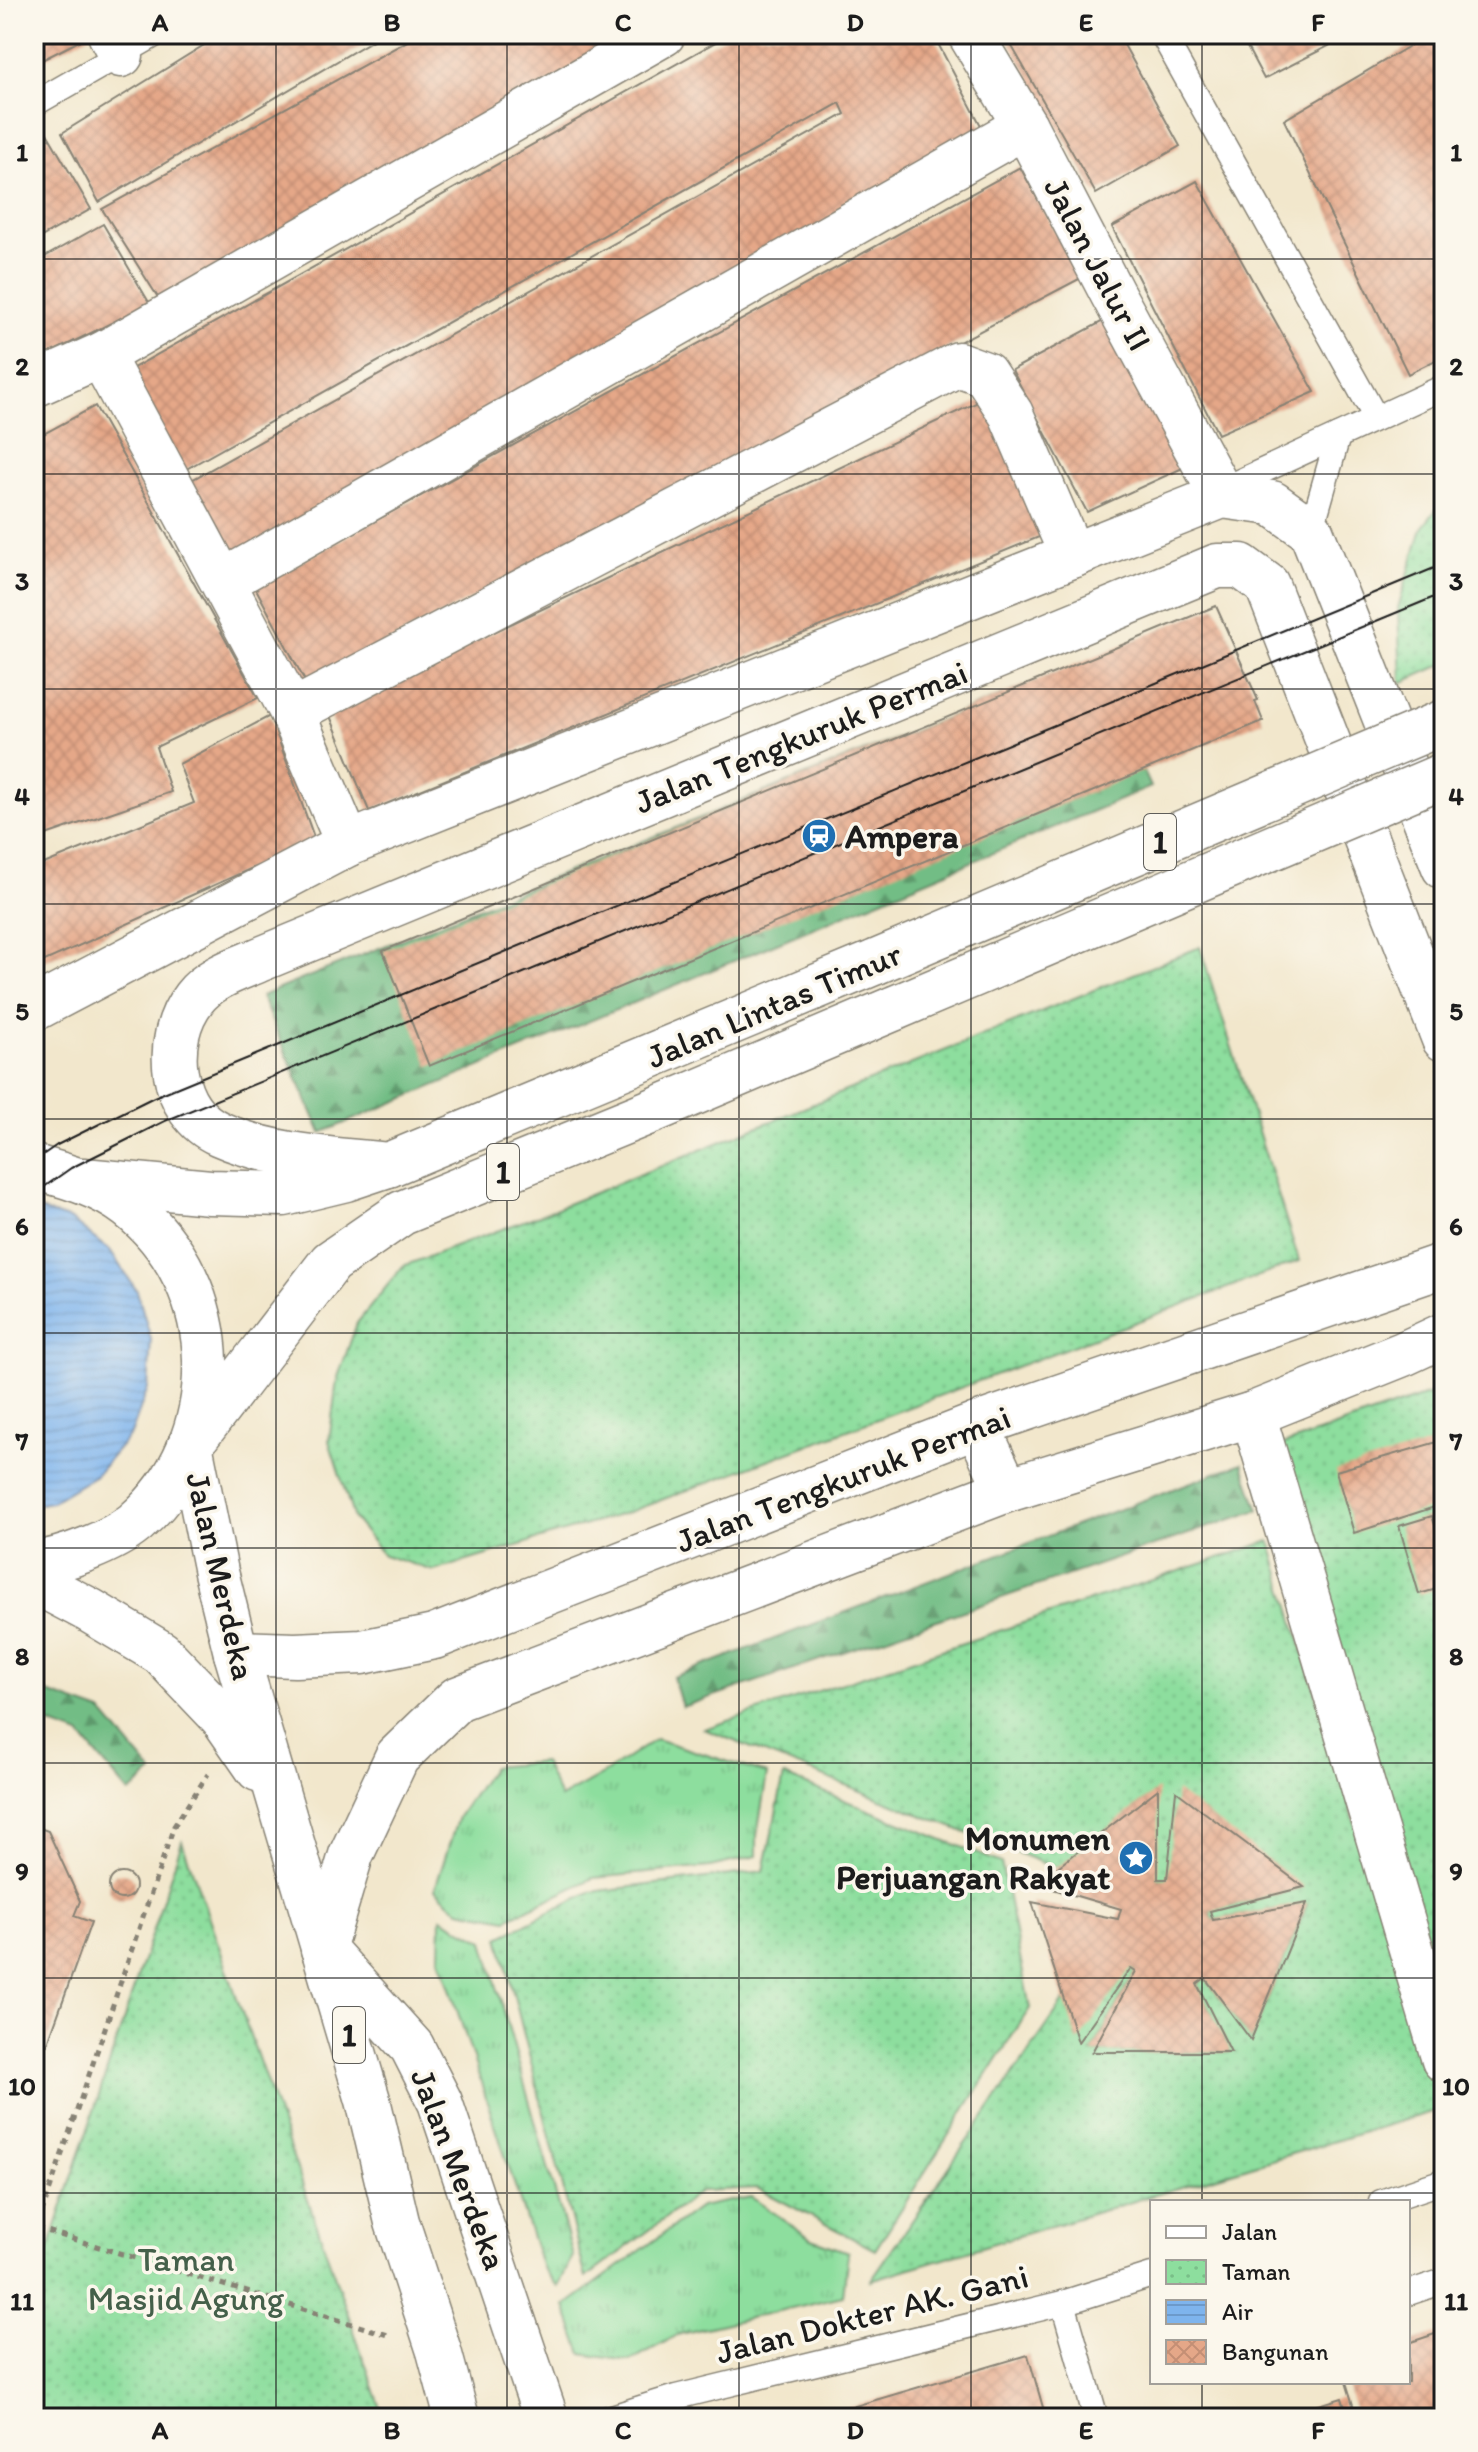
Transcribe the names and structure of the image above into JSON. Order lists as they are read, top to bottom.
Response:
{
  "streets": {
    "main road": [
      "Jalan Jalur II",
      "Jalan Tengkuruk Permai",
      "1",
      "Jalan Lintas Timur",
      "Jalan Merdeka"
    ],
    "lane": ["Jalan Dokter AK. Gani"]
  },
  "crossings": [
    ["Jalan Jalur II", "Jalan Tengkuruk Permai"],
    ["Jalan Tengkuruk Permai", "Jalan Merdeka"],
    ["1", "Jalan Lintas Timur"],
    ["1", "Jalan Merdeka"],
    ["Jalan Lintas Timur", "Jalan Merdeka"]
  ],
  "parks": ["Taman Masjid Agung"],
  "places": {
    "station": ["Ampera"],
    "place": ["Monumen Perjuangan Rakyat"]
  },
  "legend": [
    "Jalan",
    "Taman",
    "Air",
    "Bangunan"
  ],
  "grid": {
    "columns": [
      "A",
      "B",
      "C",
      "D",
      "E",
      "F"
    ],
    "rows": [
      "1",
      "2",
      "3",
      "4",
      "5",
      "6",
      "7",
      "8",
      "9",
      "10",
      "11"
    ]
  }
}
